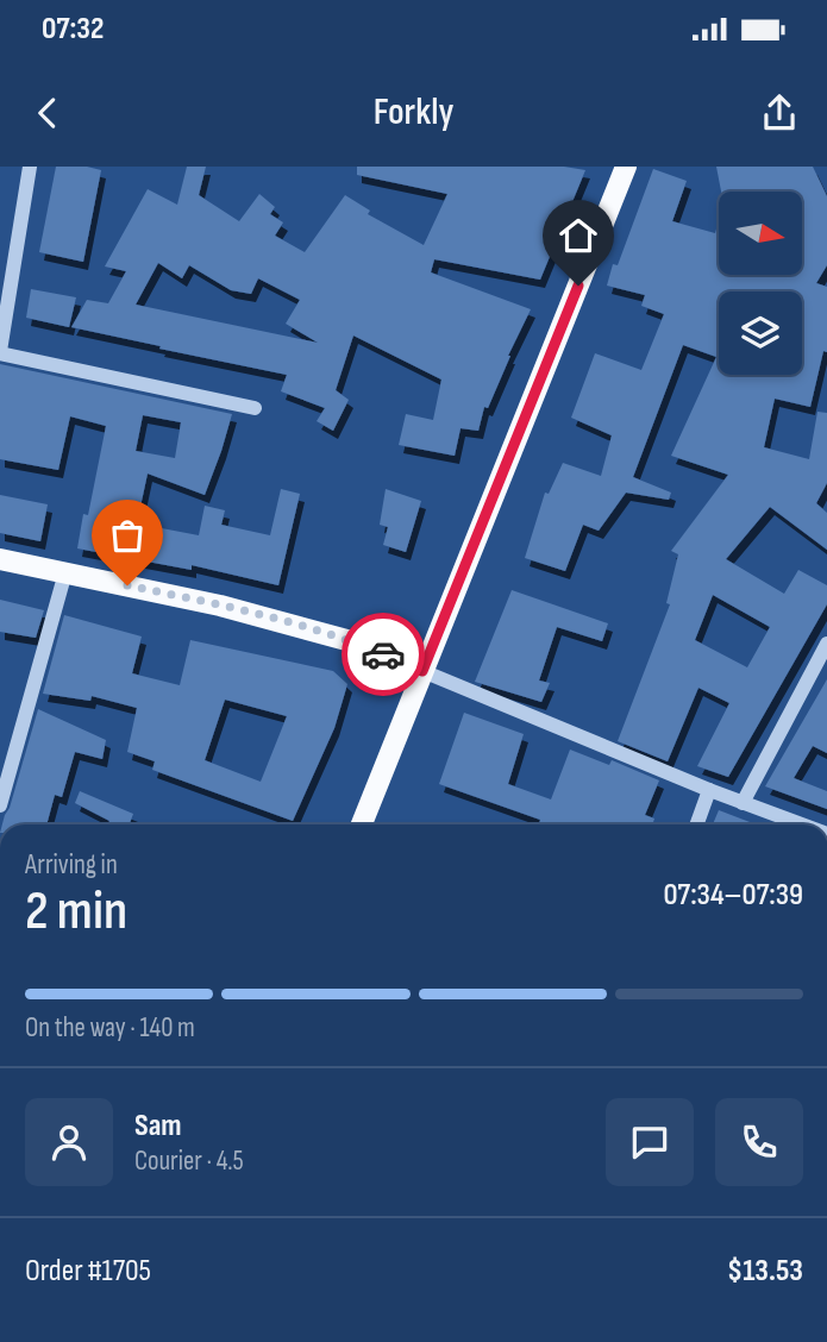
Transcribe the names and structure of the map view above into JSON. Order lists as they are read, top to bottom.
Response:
{
  "north": "right",
  "page": {
    "status": "07:32",
    "header": "Forkly",
    "heading": ["2 min", "Arriving in", "07:34–07:39"],
    "panel": [
      "Sam",
      "Courier · 4.5",
      "Order #1705",
      "$13.53"
    ],
    "bar": "On the way · 140 m"
  }
}
